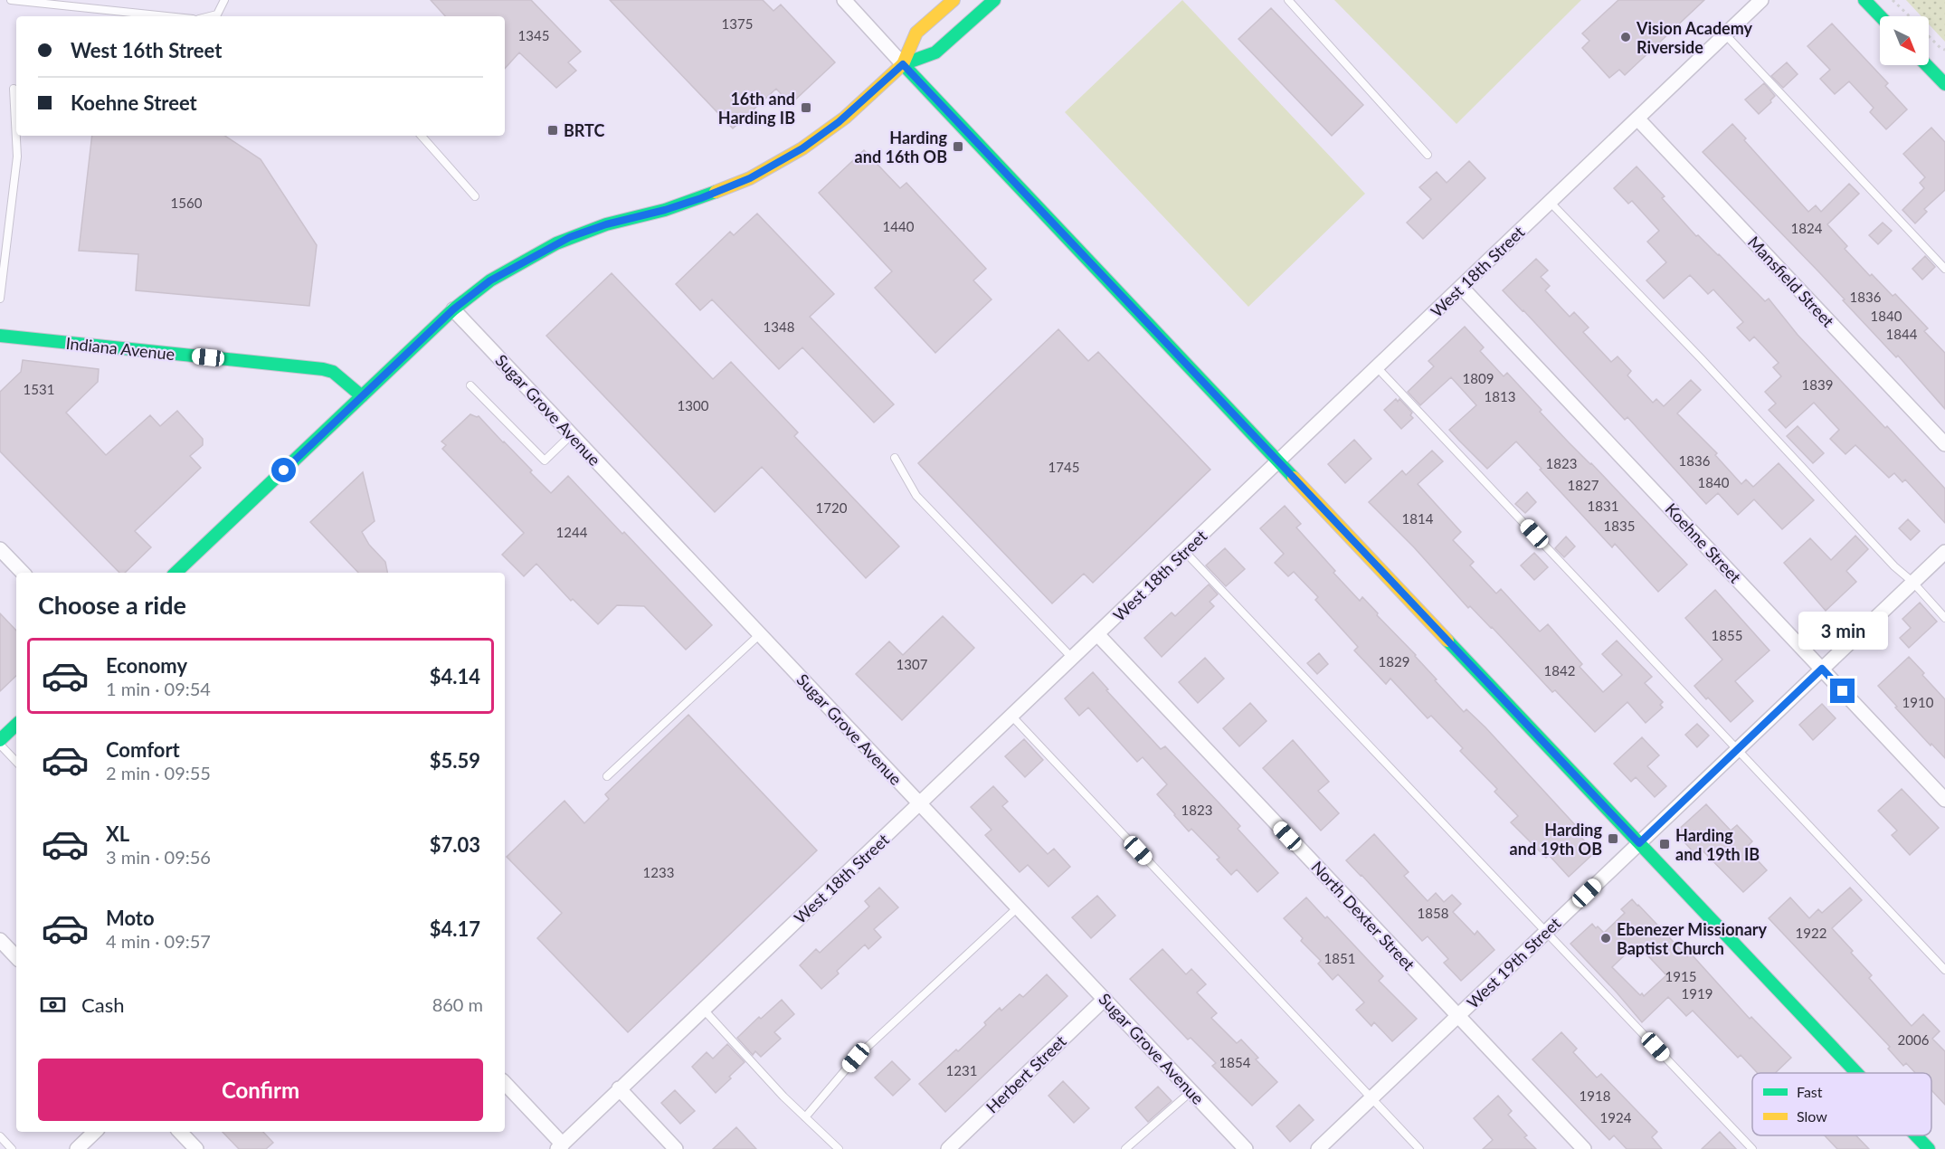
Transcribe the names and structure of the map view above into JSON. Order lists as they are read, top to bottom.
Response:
{
  "streets": {
    "main road": ["Indiana Avenue"],
    "street": [
      "West 18th Street",
      "Mansfield Street",
      "Sugar Grove Avenue",
      "Koehne Street",
      "North Dexter Street",
      "West 19th Street",
      "Herbert Street"
    ]
  },
  "crossings": [
    ["West 18th Street", "Mansfield Street"],
    ["West 18th Street", "Sugar Grove Avenue"],
    ["West 18th Street", "Koehne Street"],
    ["West 18th Street", "North Dexter Street"],
    ["Sugar Grove Avenue", "Herbert Street"],
    ["Koehne Street", "West 19th Street"],
    ["North Dexter Street", "West 19th Street"]
  ],
  "places": {
    "other": ["Vision Academy Riverside", "Ebenezer Missionary Baptist Church"],
    "transit": [
      "16th and Harding IB",
      "BRTC",
      "Harding and 16th OB",
      "Harding and 19th OB",
      "Harding and 19th IB"
    ]
  },
  "house_numbers": [
    "1375",
    "1345",
    "1560",
    "1440",
    "1824",
    "1836",
    "1840",
    "1348",
    "1844",
    "1809",
    "1839",
    "1531",
    "1813",
    "1300",
    "1836",
    "1823",
    "1745",
    "1840",
    "1827",
    "1831",
    "1720",
    "1814",
    "1835",
    "1244",
    "1855",
    "1829",
    "1307",
    "1842",
    "1910",
    "1823",
    "1233",
    "1858",
    "1922",
    "1851",
    "1915",
    "1919",
    "2006",
    "1854",
    "1231",
    "1918",
    "1924"
  ],
  "legend": ["Fast", "Slow"],
  "north": "bottom right",
  "page": {
    "banner": ["West 16th Street", "Koehne Street"],
    "heading": "Choose a ride",
    "bubble": "3 min",
    "list": [
      {
        "name": "Economy",
        "note": "1 min · 09:54",
        "value": "$4.14"
      },
      {
        "name": "Comfort",
        "note": "2 min · 09:55",
        "value": "$5.59"
      },
      {
        "name": "XL",
        "note": "3 min · 09:56",
        "value": "$7.03"
      },
      {
        "name": "Moto",
        "note": "4 min · 09:57",
        "value": "$4.17"
      }
    ],
    "pay": ["Cash", "860 m"],
    "buttons": "Confirm"
  }
}
